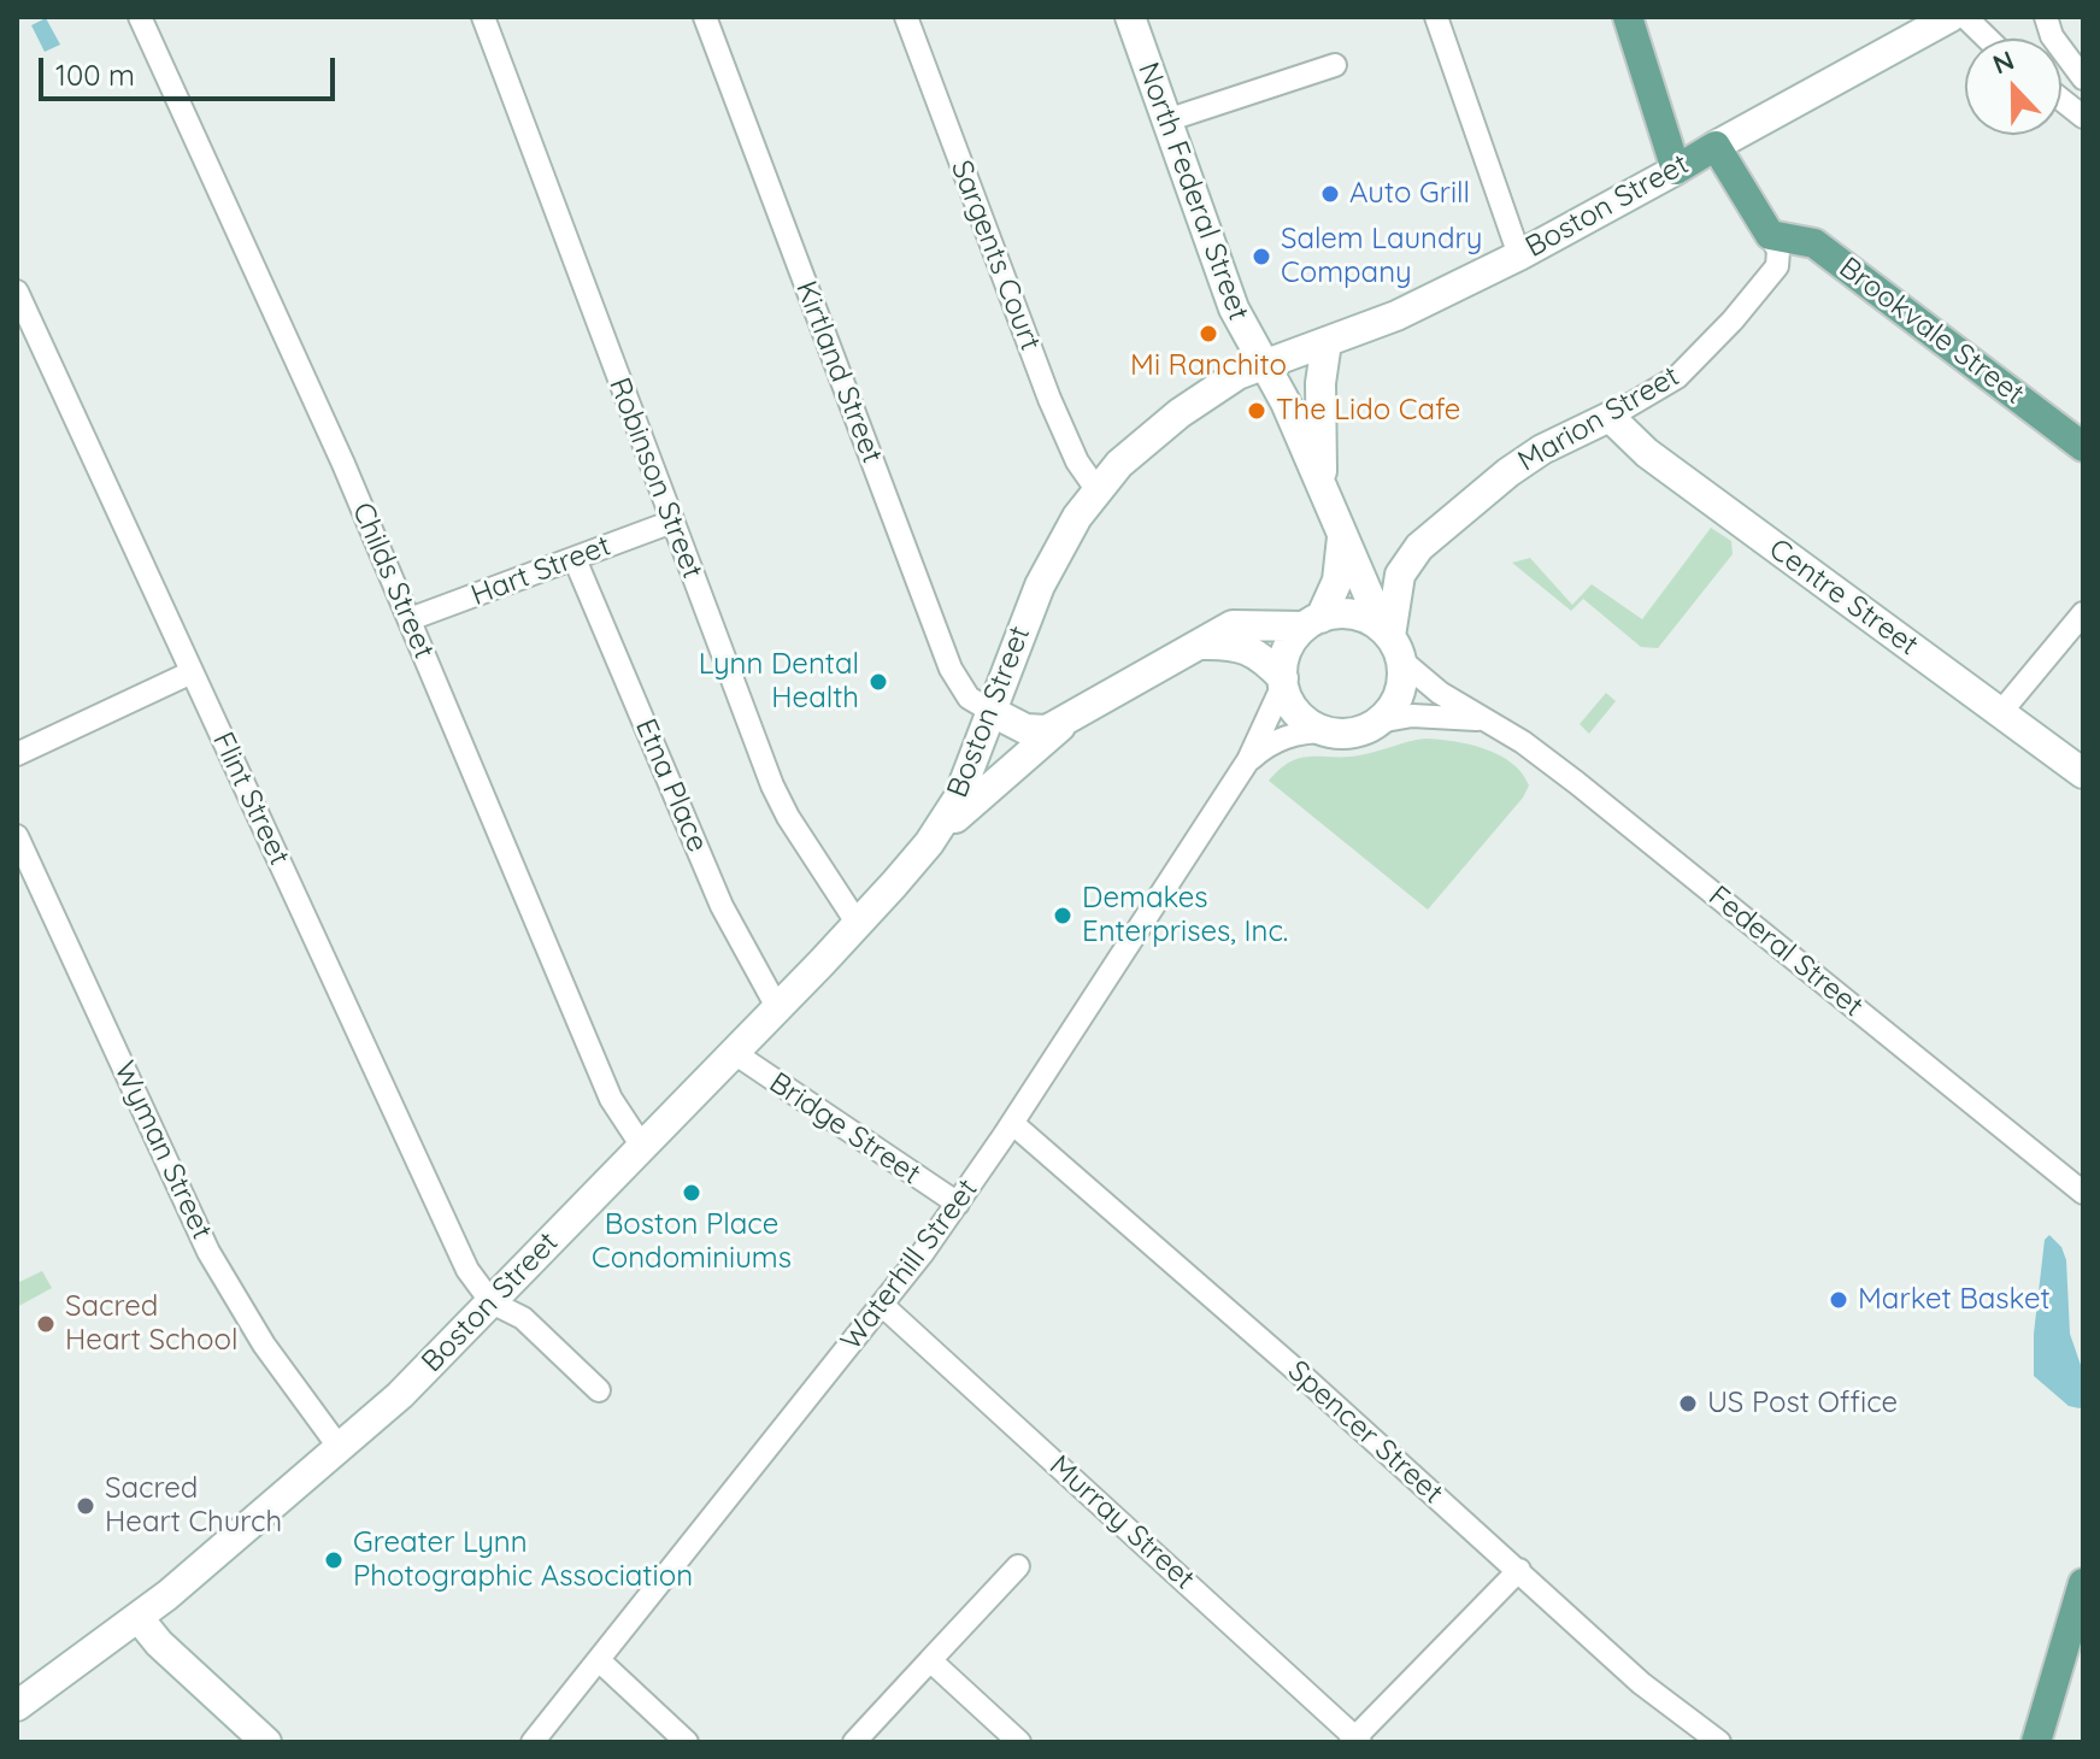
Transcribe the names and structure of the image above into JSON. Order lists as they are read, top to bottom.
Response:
{
  "streets": {
    "main road": [
      "North Federal Street",
      "Boston Street",
      "Brookvale Street",
      "Marion Street",
      "Centre Street",
      "Federal Street"
    ],
    "street": [
      "Sargents Court",
      "Kirtland Street",
      "Robinson Street",
      "Hart Street",
      "Childs Street",
      "Etna Place",
      "Flint Street",
      "Bridge Street",
      "Wyman Street",
      "Waterhill Street",
      "Spencer Street",
      "Murray Street"
    ]
  },
  "crossings": [
    ["North Federal Street", "Boston Street"],
    ["North Federal Street", "Federal Street"],
    ["Boston Street", "Sargents Court"],
    ["Boston Street", "Kirtland Street"],
    ["Boston Street", "Robinson Street"],
    ["Boston Street", "Childs Street"],
    ["Boston Street", "Etna Place"],
    ["Boston Street", "Flint Street"],
    ["Boston Street", "Federal Street"],
    ["Boston Street", "Bridge Street"],
    ["Boston Street", "Wyman Street"],
    ["Brookvale Street", "Marion Street"],
    ["Marion Street", "Centre Street"],
    ["Marion Street", "Federal Street"],
    ["Marion Street", "Waterhill Street"],
    ["Robinson Street", "Hart Street"],
    ["Hart Street", "Childs Street"],
    ["Hart Street", "Etna Place"],
    ["Federal Street", "Waterhill Street"],
    ["Bridge Street", "Waterhill Street"],
    ["Waterhill Street", "Spencer Street"],
    ["Waterhill Street", "Murray Street"]
  ],
  "places": [
    "Auto Grill",
    "Salem Laundry Company",
    "Mi Ranchito",
    "The Lido Cafe",
    "Lynn Dental Health",
    "Demakes Enterprises, Inc.",
    "Boston Place Condominiums",
    "Market Basket",
    "Sacred Heart School",
    "US Post Office",
    "Sacred Heart Church",
    "Greater Lynn Photographic Association"
  ],
  "scale_bar": "100 m",
  "north": "top"
}
